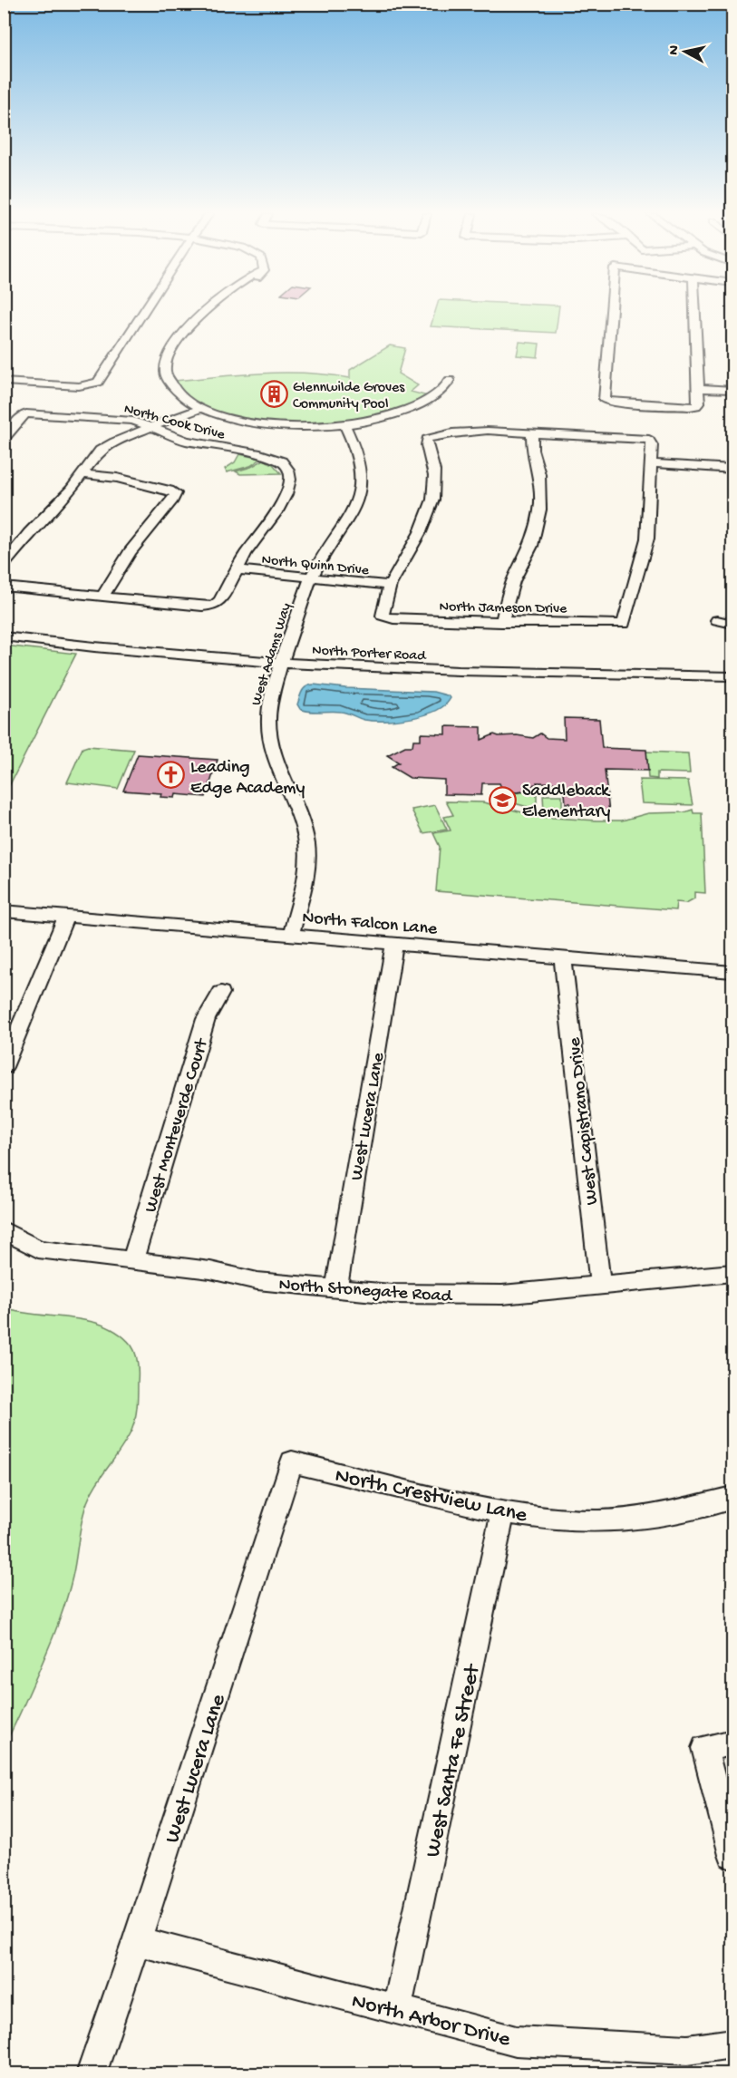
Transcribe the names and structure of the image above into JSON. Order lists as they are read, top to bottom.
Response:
{
  "streets": {
    "street": [
      "North Cook Drive",
      "North Quinn Drive",
      "North Jameson Drive",
      "North Porter Road",
      "West Adams Way",
      "North Falcon Lane",
      "West Lucera Lane",
      "West Capistrano Drive",
      "West Monteverde Court",
      "North Stonegate Road",
      "North Crestview Lane",
      "West Santa Fe Street",
      "North Arbor Drive"
    ]
  },
  "crossings": [
    ["North Cook Drive", "North Quinn Drive"],
    ["North Quinn Drive", "North Jameson Drive"],
    ["North Quinn Drive", "West Adams Way"],
    ["North Porter Road", "West Adams Way"],
    ["West Adams Way", "North Falcon Lane"],
    ["North Falcon Lane", "West Lucera Lane"],
    ["North Falcon Lane", "West Capistrano Drive"],
    ["West Lucera Lane", "North Stonegate Road"],
    ["West Lucera Lane", "North Crestview Lane"],
    ["West Lucera Lane", "North Arbor Drive"],
    ["West Capistrano Drive", "North Stonegate Road"],
    ["West Monteverde Court", "North Stonegate Road"],
    ["North Crestview Lane", "West Santa Fe Street"],
    ["West Santa Fe Street", "North Arbor Drive"]
  ],
  "places": {
    "building": ["Glennwilde Groves Community Pool"],
    "church": ["Leading Edge Academy"],
    "school or university": ["Saddleback Elementary"]
  },
  "north": "left"
}
